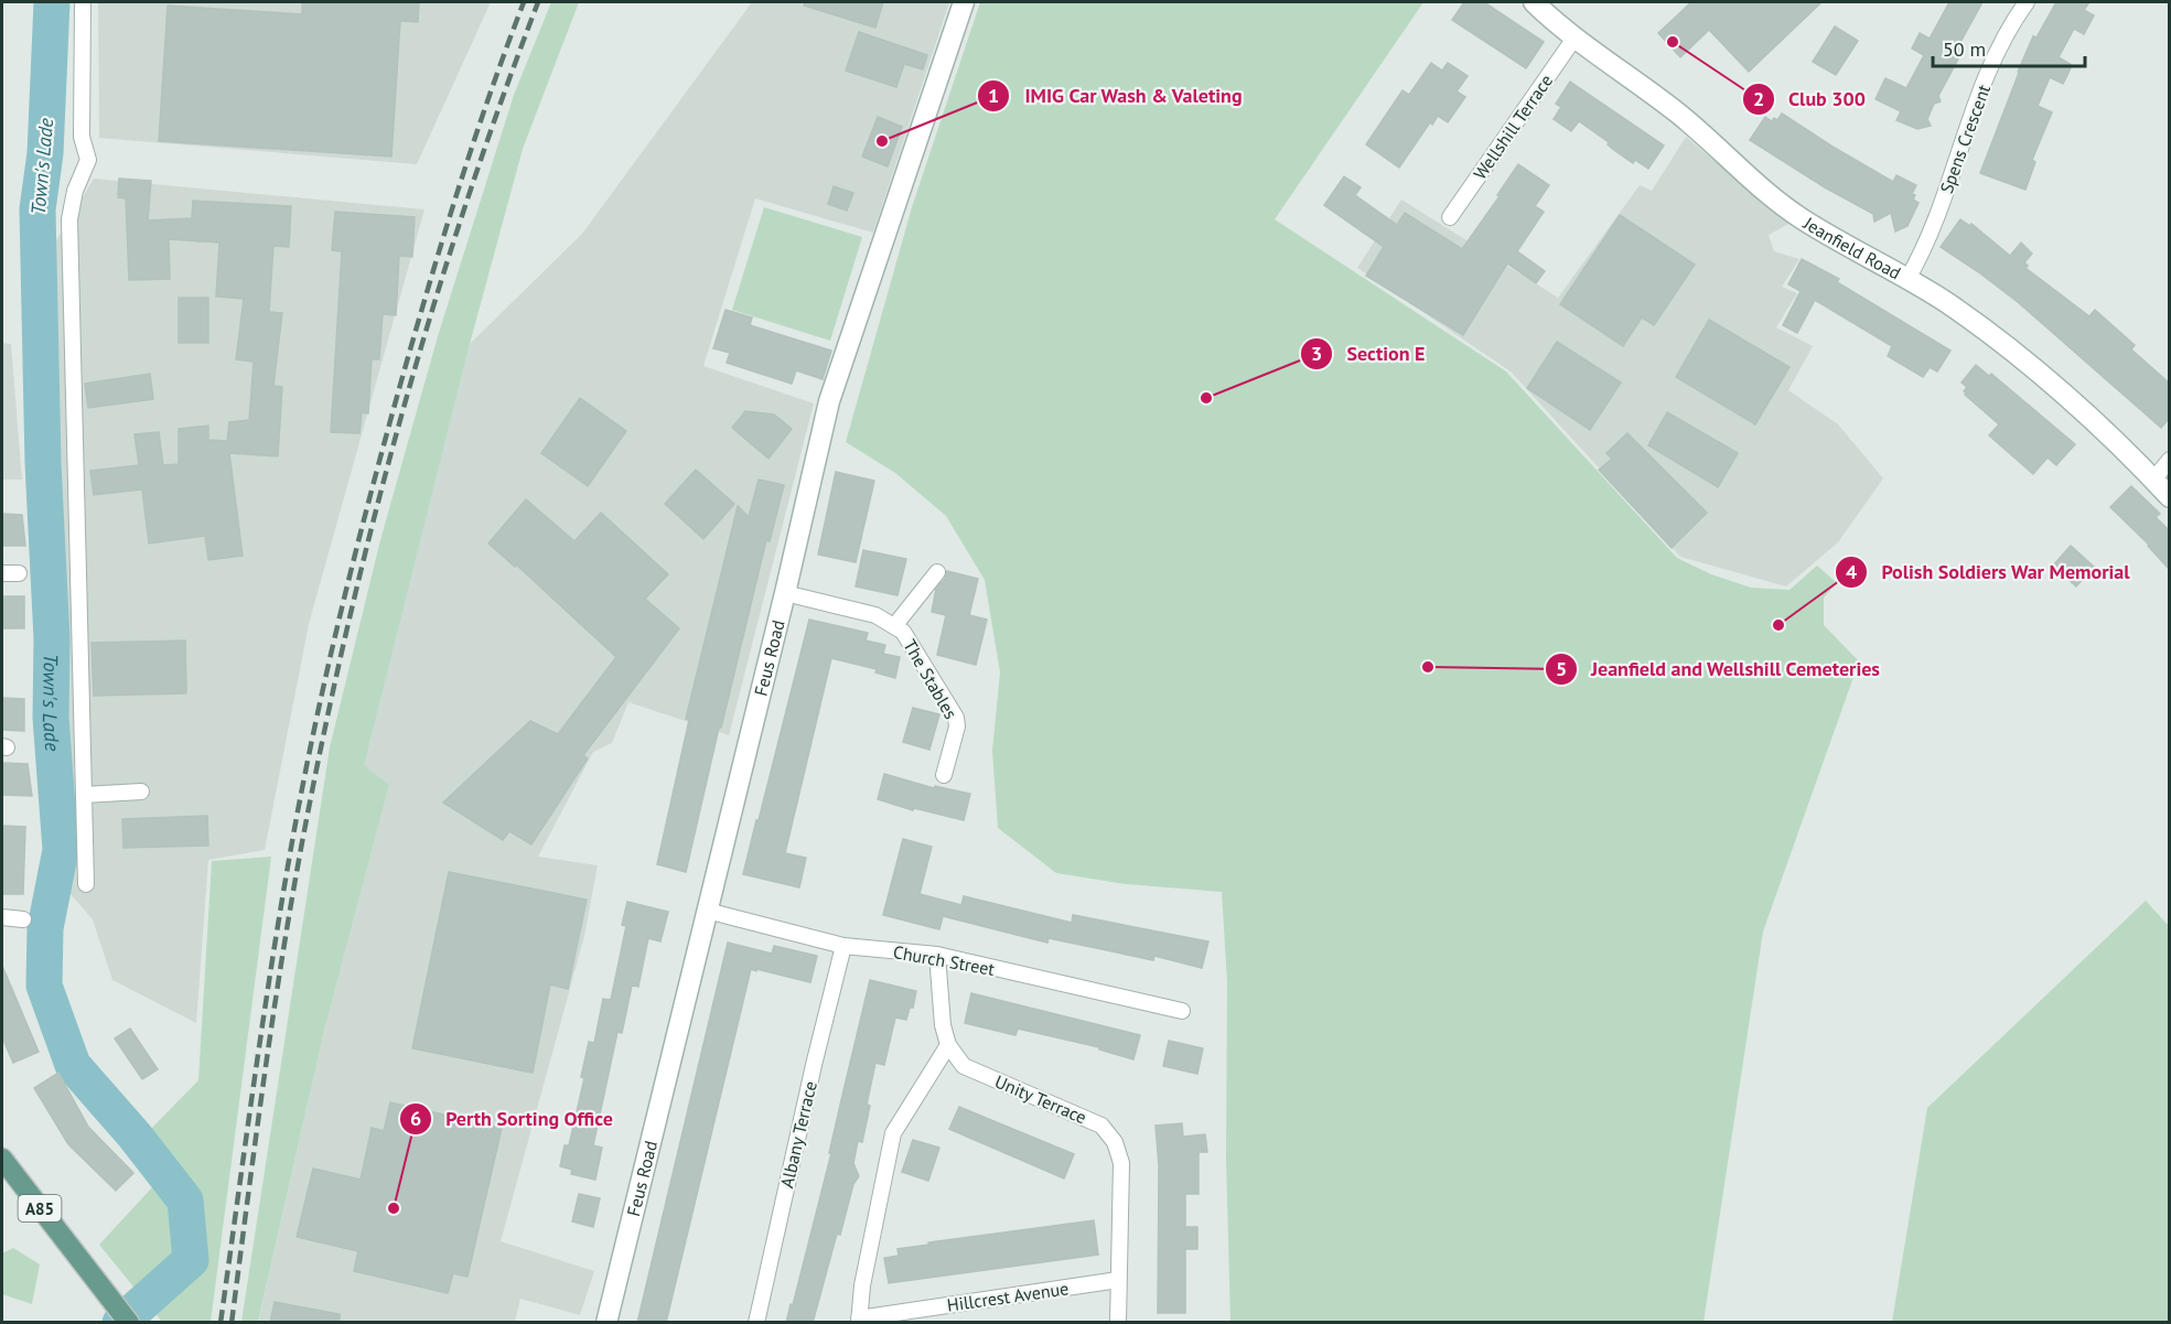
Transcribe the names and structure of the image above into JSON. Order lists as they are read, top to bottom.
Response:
{
  "streets": {
    "main road": ["A85"],
    "street": [
      "Wellshill Terrace",
      "Spens Crescent",
      "Jeanfield Road",
      "Feus Road",
      "The Stables",
      "Church Street",
      "Unity Terrace",
      "Albany Terrace",
      "Hillcrest Avenue"
    ]
  },
  "crossings": [
    ["Wellshill Terrace", "Jeanfield Road"],
    ["Spens Crescent", "Jeanfield Road"],
    ["Feus Road", "The Stables"],
    ["Feus Road", "Church Street"],
    ["Church Street", "Albany Terrace"],
    ["Unity Terrace", "Hillcrest Avenue"]
  ],
  "water": ["Town's Lade"],
  "places": [
    "Club 300",
    "IMIG Car Wash & Valeting",
    "Section E",
    "Polish Soldiers War Memorial",
    "Jeanfield and Wellshill Cemeteries",
    "Perth Sorting Office"
  ],
  "scale_bar": "50 m"
}
